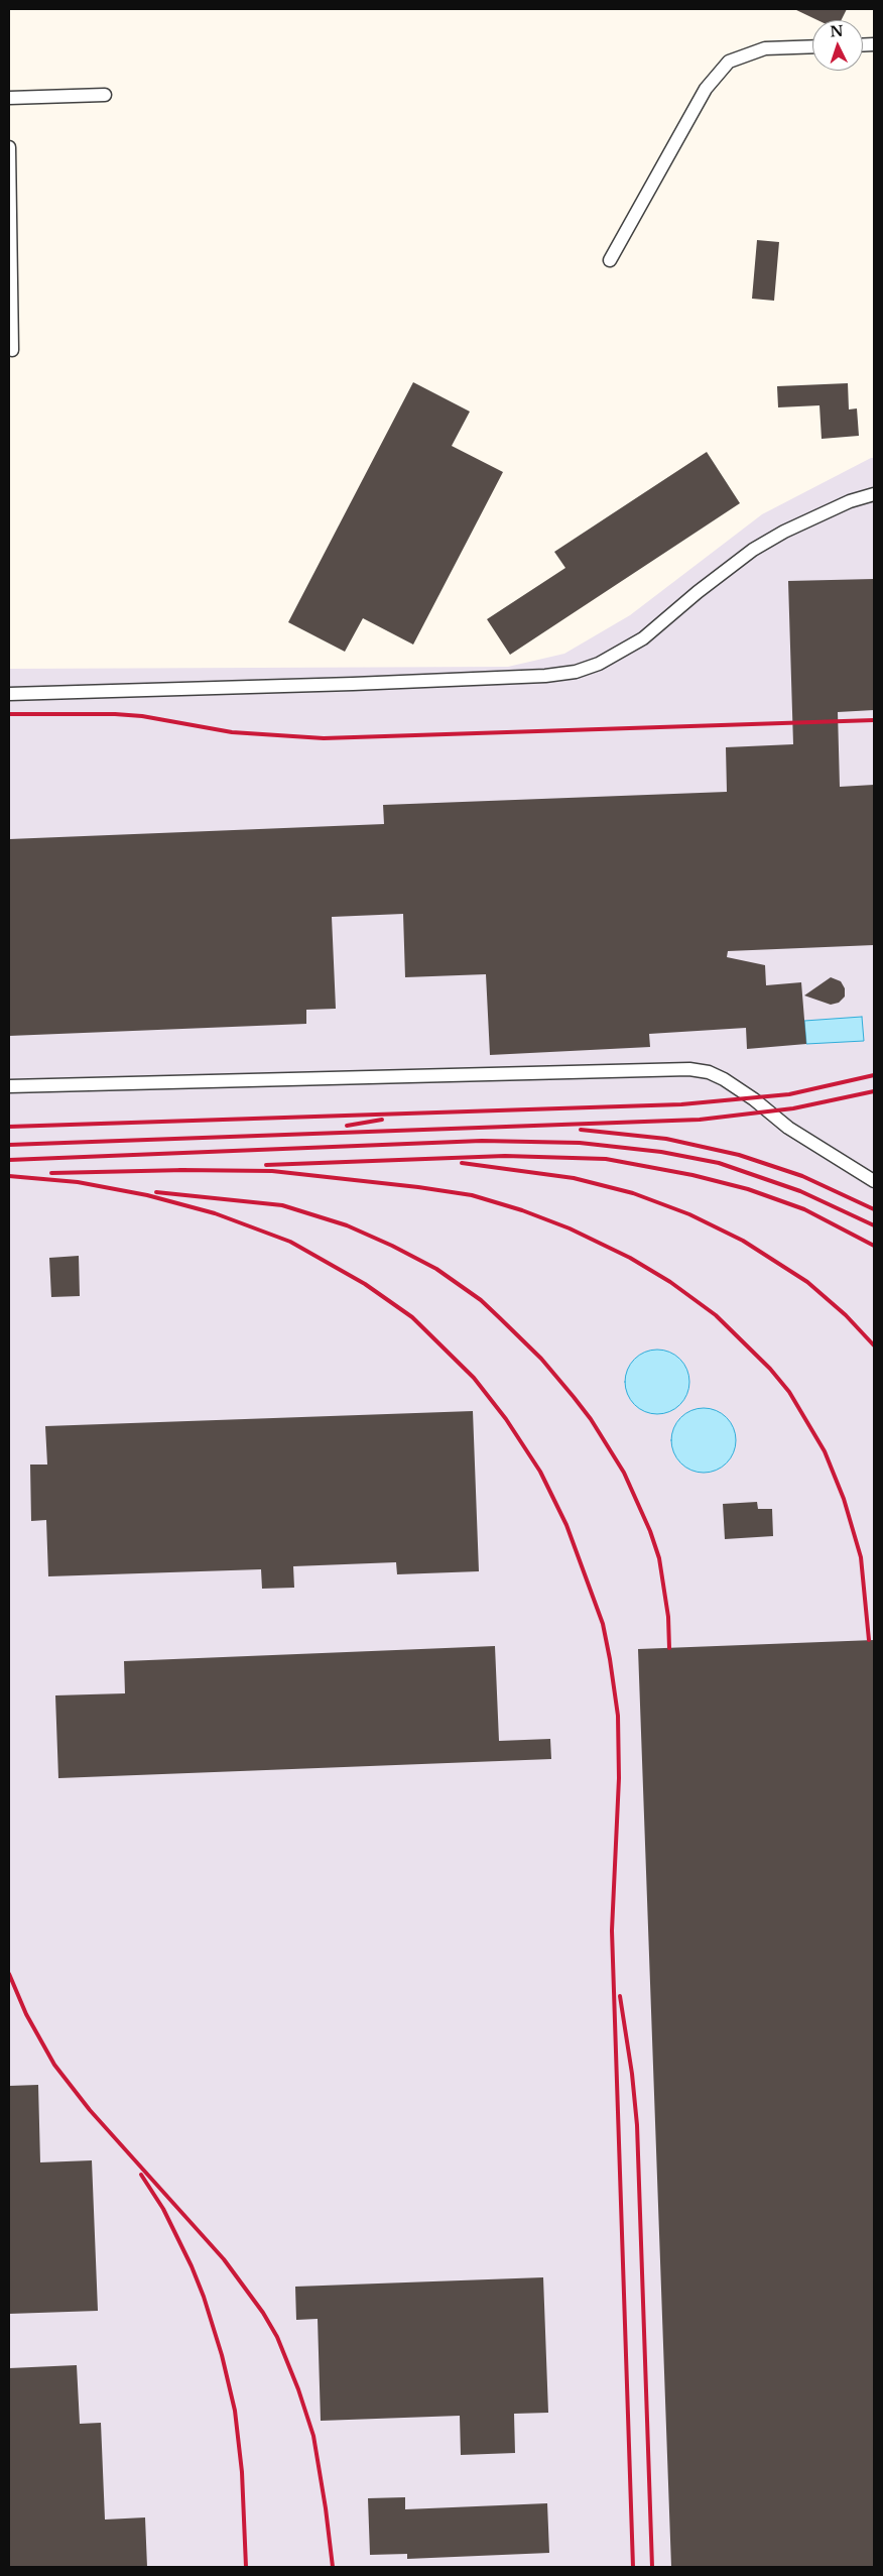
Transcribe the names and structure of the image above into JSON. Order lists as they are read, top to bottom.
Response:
{
  "north": "top"
}
